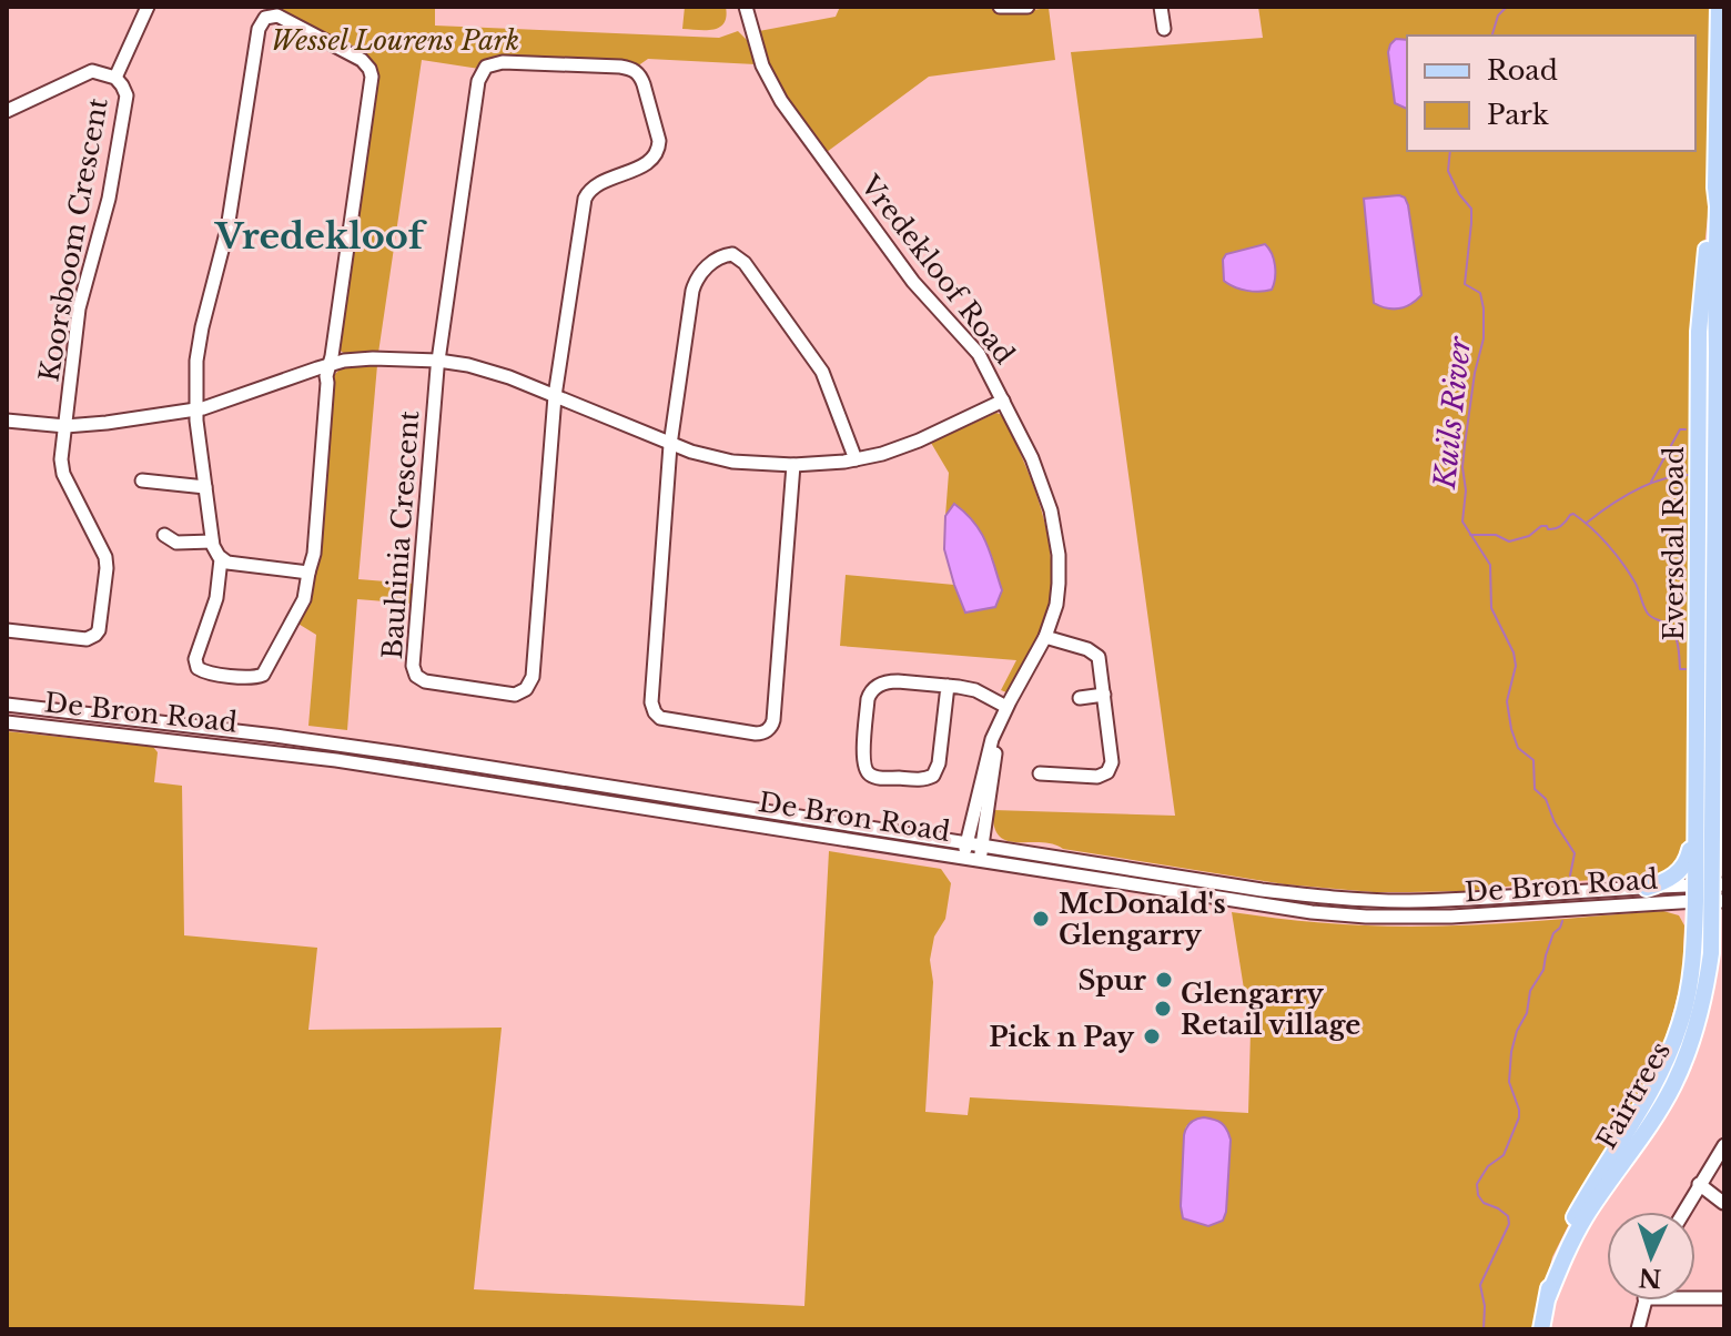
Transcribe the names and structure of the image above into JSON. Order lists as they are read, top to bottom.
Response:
{
  "streets": {
    "main road": ["Eversdal Road", "Fairtrees"],
    "street": [
      "Koorsboom Crescent",
      "Vredekloof Road",
      "Bauhinia Crescent",
      "De Bron Road"
    ]
  },
  "crossings": [
    ["Vredekloof Road", "De Bron Road"],
    ["Eversdal Road", "De Bron Road"],
    ["Eversdal Road", "Fairtrees"],
    ["De Bron Road", "Fairtrees"]
  ],
  "districts": ["Vredekloof"],
  "water": ["Kuils River"],
  "parks": ["Wessel Lourens Park"],
  "places": [
    "McDonald's Glengarry",
    "Spur",
    "Glengarry Retail village",
    "Pick n Pay"
  ],
  "legend": ["Road", "Park"],
  "north": "bottom"
}
